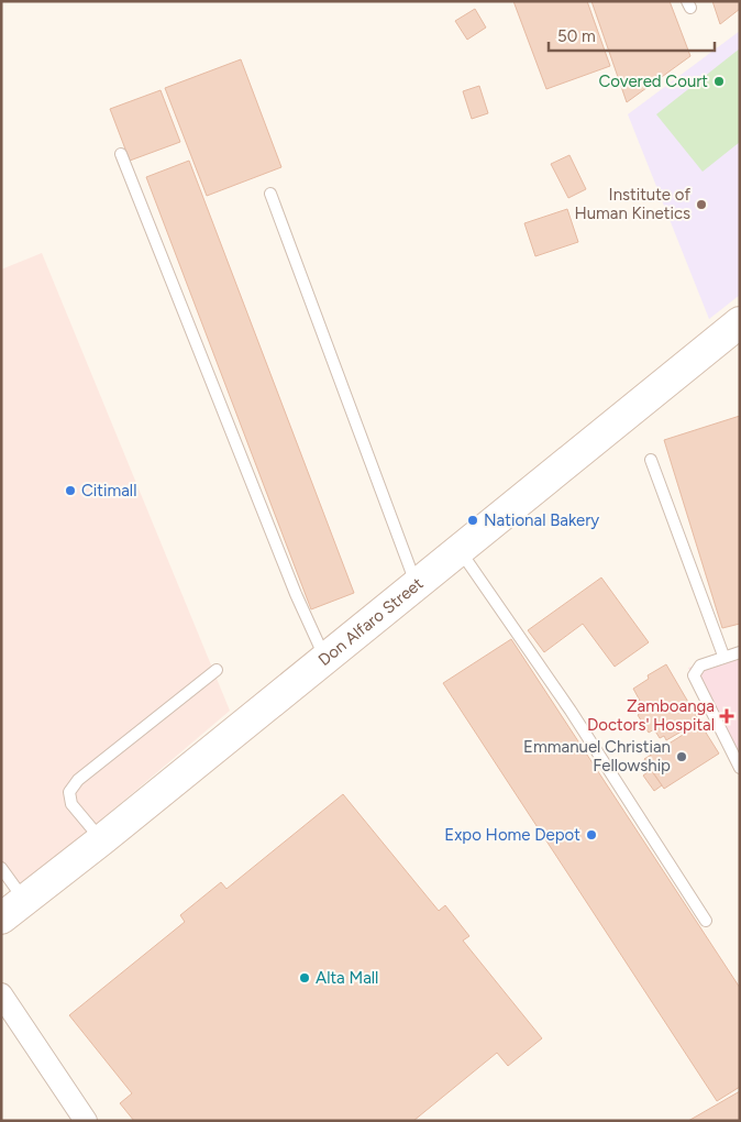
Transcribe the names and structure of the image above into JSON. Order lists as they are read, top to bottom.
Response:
{
  "streets": {
    "main road": ["Don Alfaro Street"]
  },
  "places": {
    "other": [
      "Covered Court",
      "Institute of Human Kinetics",
      "Citimall",
      "National Bakery",
      "Emmanuel Christian Fellowship",
      "Expo Home Depot",
      "Alta Mall"
    ],
    "health": ["Zamboanga Doctors' Hospital"]
  },
  "scale_bar": "50 m"
}
